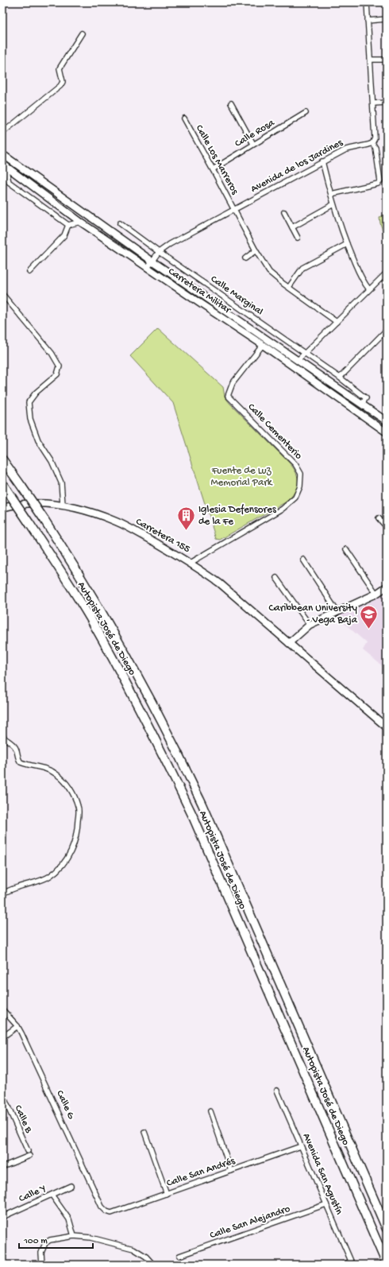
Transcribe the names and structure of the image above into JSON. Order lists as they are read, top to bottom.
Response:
{
  "streets": {
    "highway": ["Autopista José de Diego"],
    "main road": ["Carretera Militar", "Carretera 155"],
    "street": [
      "Calle Rosa",
      "Calle Los Marreros",
      "Avenida de los Jardines",
      "Calle Marginal",
      "Calle Cementerio",
      "Calle G",
      "Calle B",
      "Calle San Andrés",
      "Avenida San Agustín",
      "Calle Y",
      "Calle San Alejandro"
    ]
  },
  "crossings": [
    ["Calle Rosa", "Calle Los Marreros"],
    ["Calle Los Marreros", "Avenida de los Jardines"],
    ["Avenida de los Jardines", "Carretera Militar"],
    ["Avenida de los Jardines", "Calle Marginal"],
    ["Carretera Militar", "Calle Marginal"],
    ["Carretera Militar", "Calle Cementerio"],
    ["Calle Cementerio", "Carretera 155"],
    ["Calle G", "Calle San Andrés"],
    ["Calle San Andrés", "Avenida San Agustín"],
    ["Avenida San Agustín", "Calle San Alejandro"]
  ],
  "parks": ["Fuente de Luz Memorial Park"],
  "places": {
    "building": ["Iglesia Defensores de la Fe"],
    "school or university": ["Caribbean University - Vega Baja"]
  },
  "scale_bar": "100 m"
}
